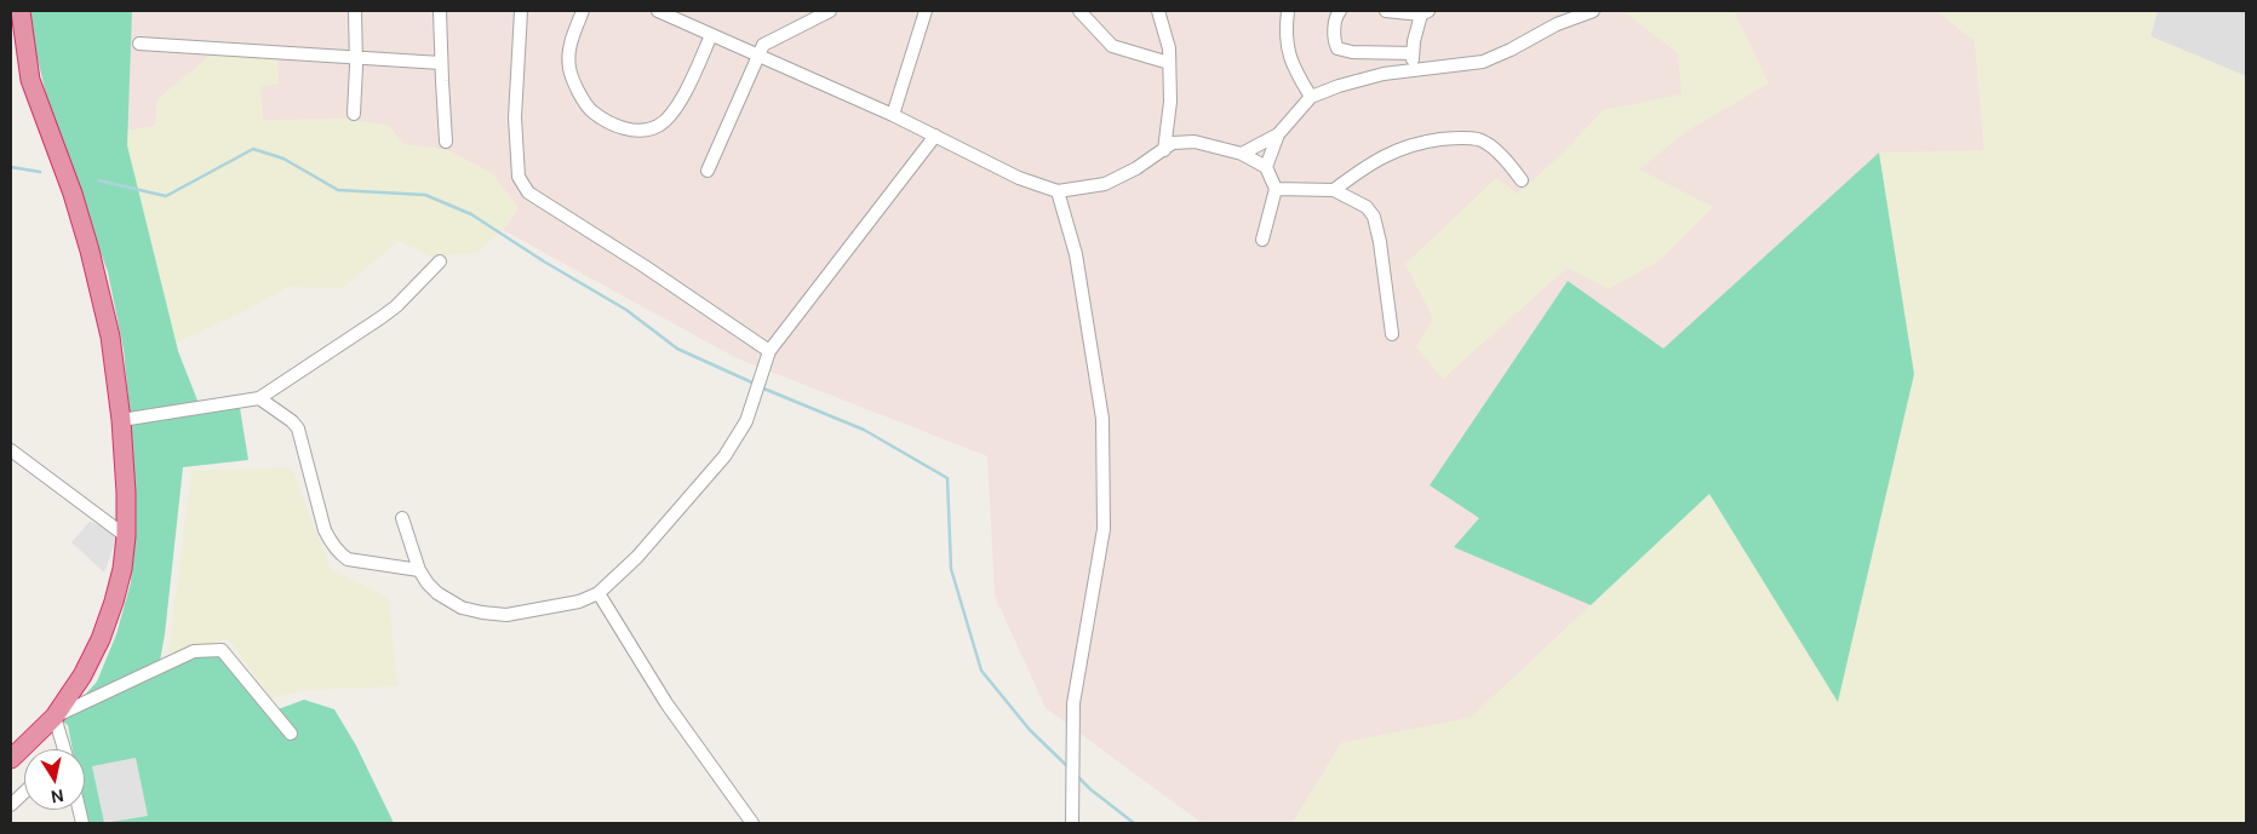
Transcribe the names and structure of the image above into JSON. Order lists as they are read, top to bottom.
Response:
{
  "north": "bottom"
}
